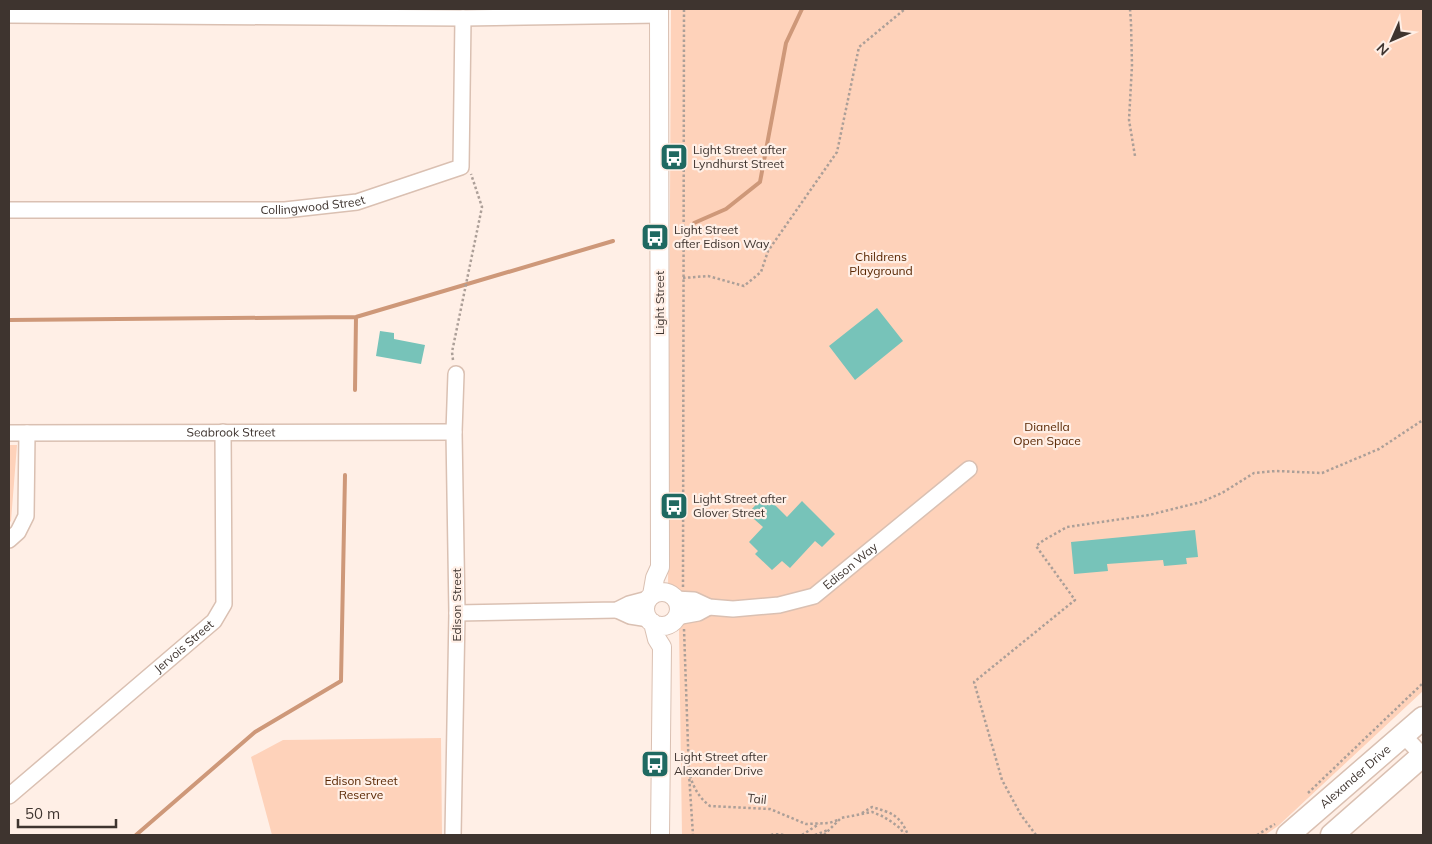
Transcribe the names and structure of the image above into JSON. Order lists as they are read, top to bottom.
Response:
{
  "streets": {
    "main road": ["Alexander Drive"],
    "street": [
      "Collingwood Street",
      "Light Street",
      "Seabrook Street",
      "Edison Way",
      "Edison Street",
      "Jervois Street"
    ],
    "path": ["Tail"]
  },
  "crossings": [
    ["Light Street", "Edison Way"],
    ["Seabrook Street", "Edison Street"],
    ["Seabrook Street", "Jervois Street"]
  ],
  "parks": ["Childrens Playground", "Dianella Open Space", "Edison Street Reserve"],
  "places": {
    "bus stop": [
      "Light Street after Lyndhurst Street",
      "Light Street after Edison Way",
      "Light Street after Glover Street",
      "Light Street after Alexander Drive"
    ]
  },
  "scale_bar": "50 m",
  "north": "bottom left"
}
